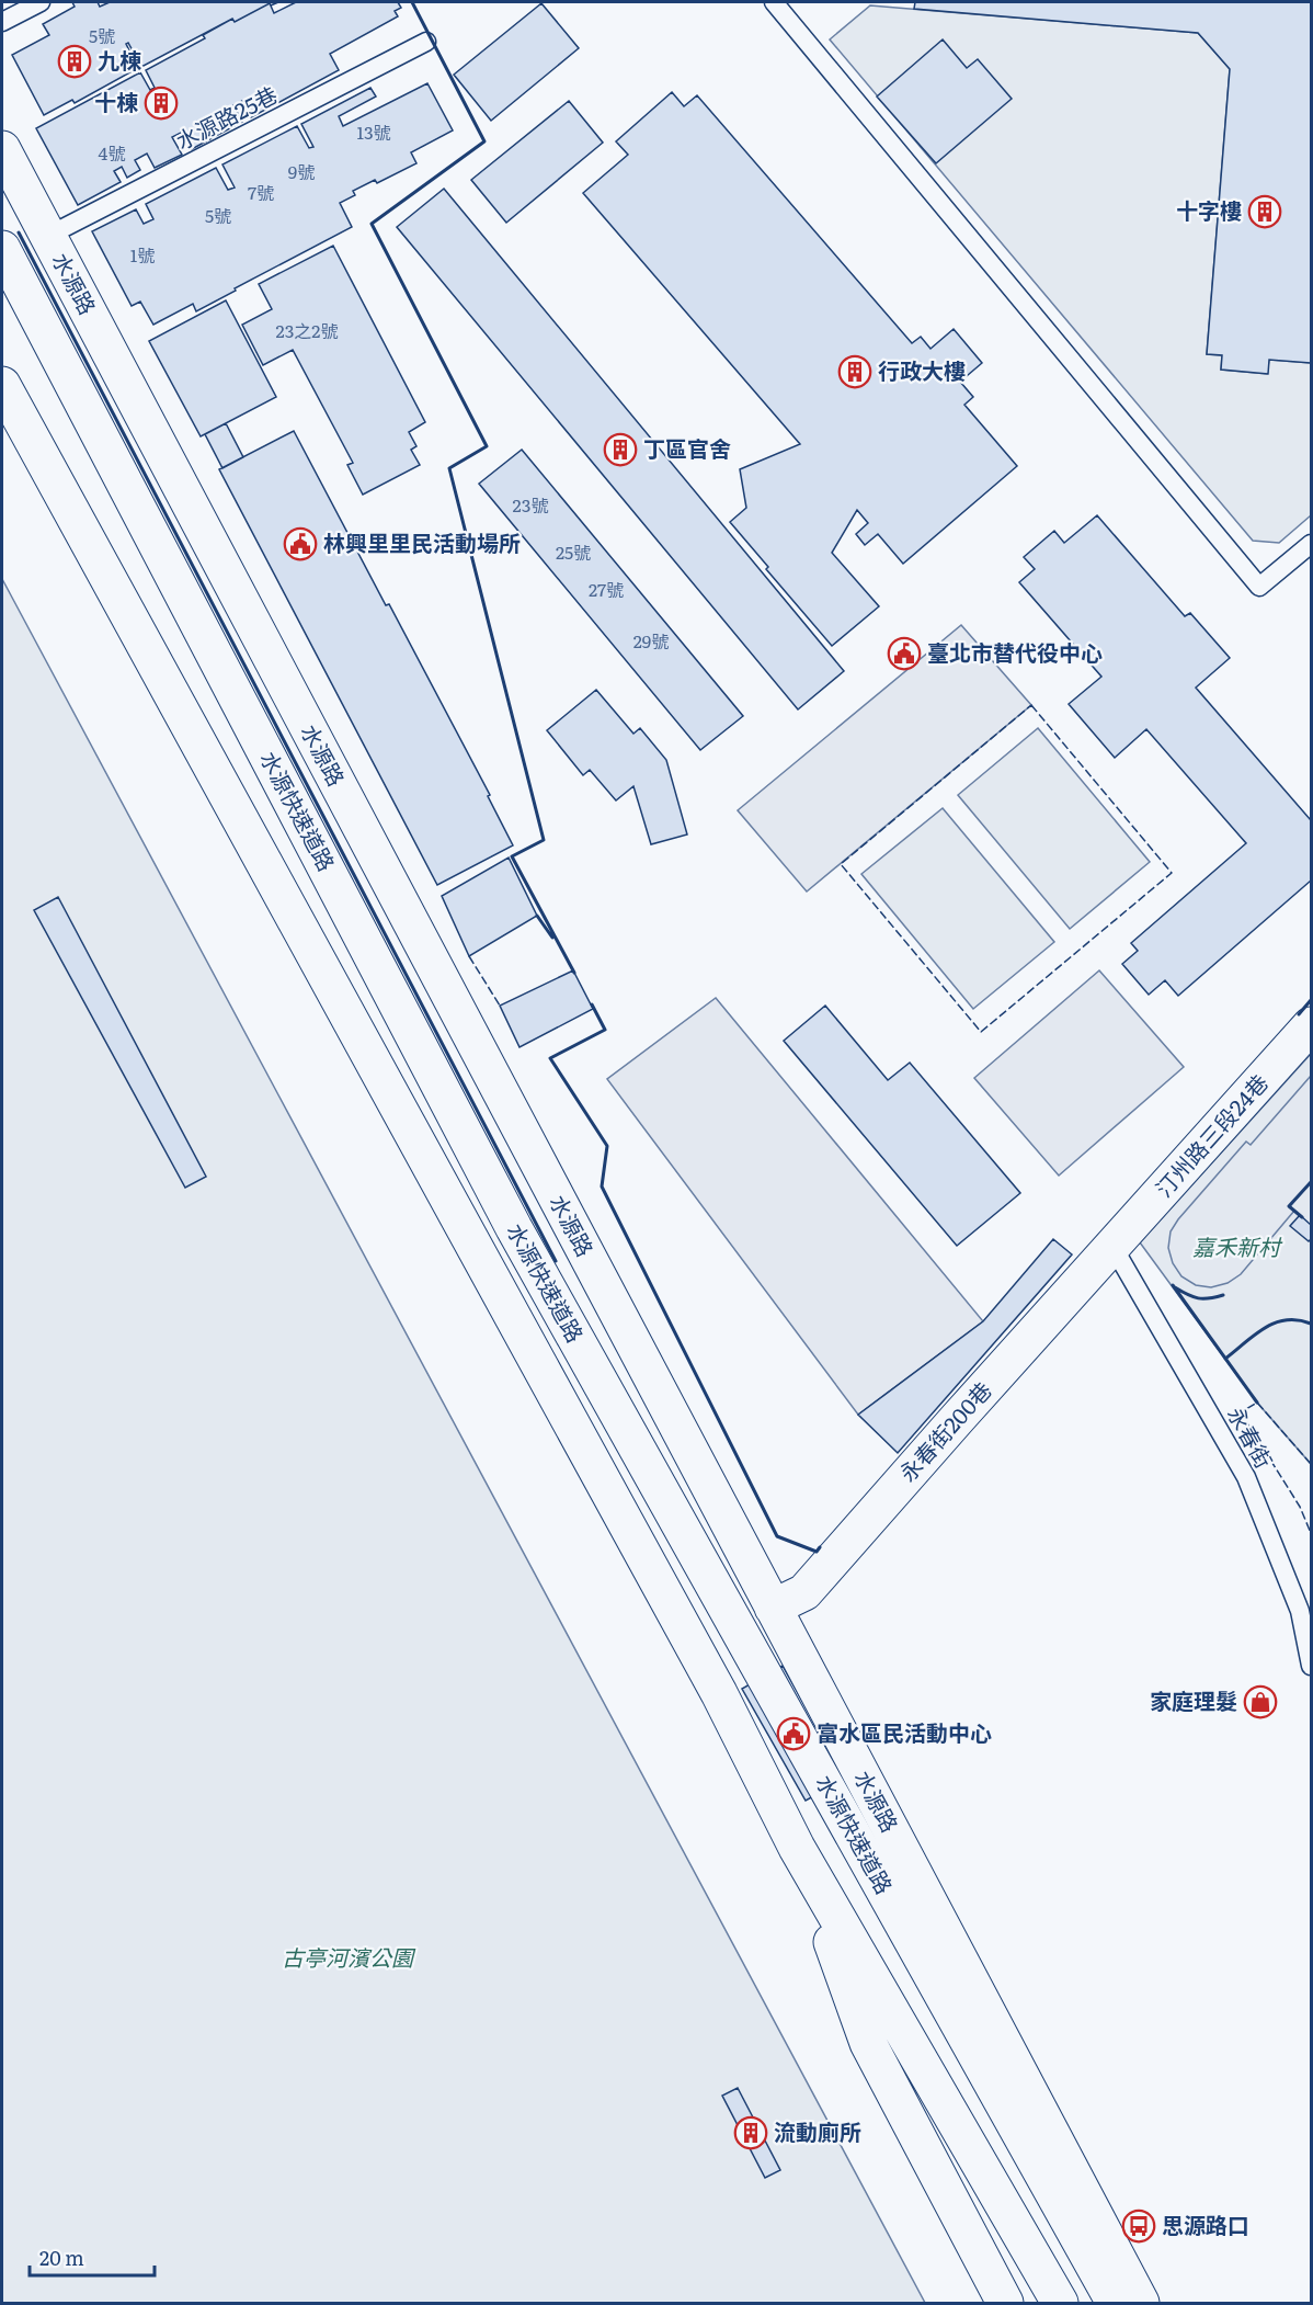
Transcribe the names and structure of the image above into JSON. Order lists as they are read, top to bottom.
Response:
{
  "streets": {
    "main road": [
      "水源路",
      "水源快速道路",
      "汀州路三段24巷",
      "永春街200巷"
    ],
    "lane": ["水源路25巷", "永春街"]
  },
  "crossings": [
    ["水源路25巷", "水源路"],
    ["水源路", "永春街200巷"],
    ["汀州路三段24巷", "永春街200巷"],
    ["汀州路三段24巷", "永春街"],
    ["永春街200巷", "永春街"]
  ],
  "parks": ["嘉禾新村", "古亭河濱公園"],
  "places": {
    "building": [
      "九棟",
      "十棟",
      "十字樓",
      "行政大樓",
      "丁區官舍",
      "流動廁所"
    ],
    "public building": ["林興里里民活動場所", "臺北市替代役中心", "富水區民活動中心"],
    "shop": ["家庭理髮"],
    "bus stop": ["思源路口"]
  },
  "house_numbers": [
    "5號",
    "13號",
    "4號",
    "9號",
    "7號",
    "5號",
    "1號",
    "23之2號",
    "23號",
    "25號",
    "27號",
    "29號"
  ],
  "scale_bar": "20 m"
}
